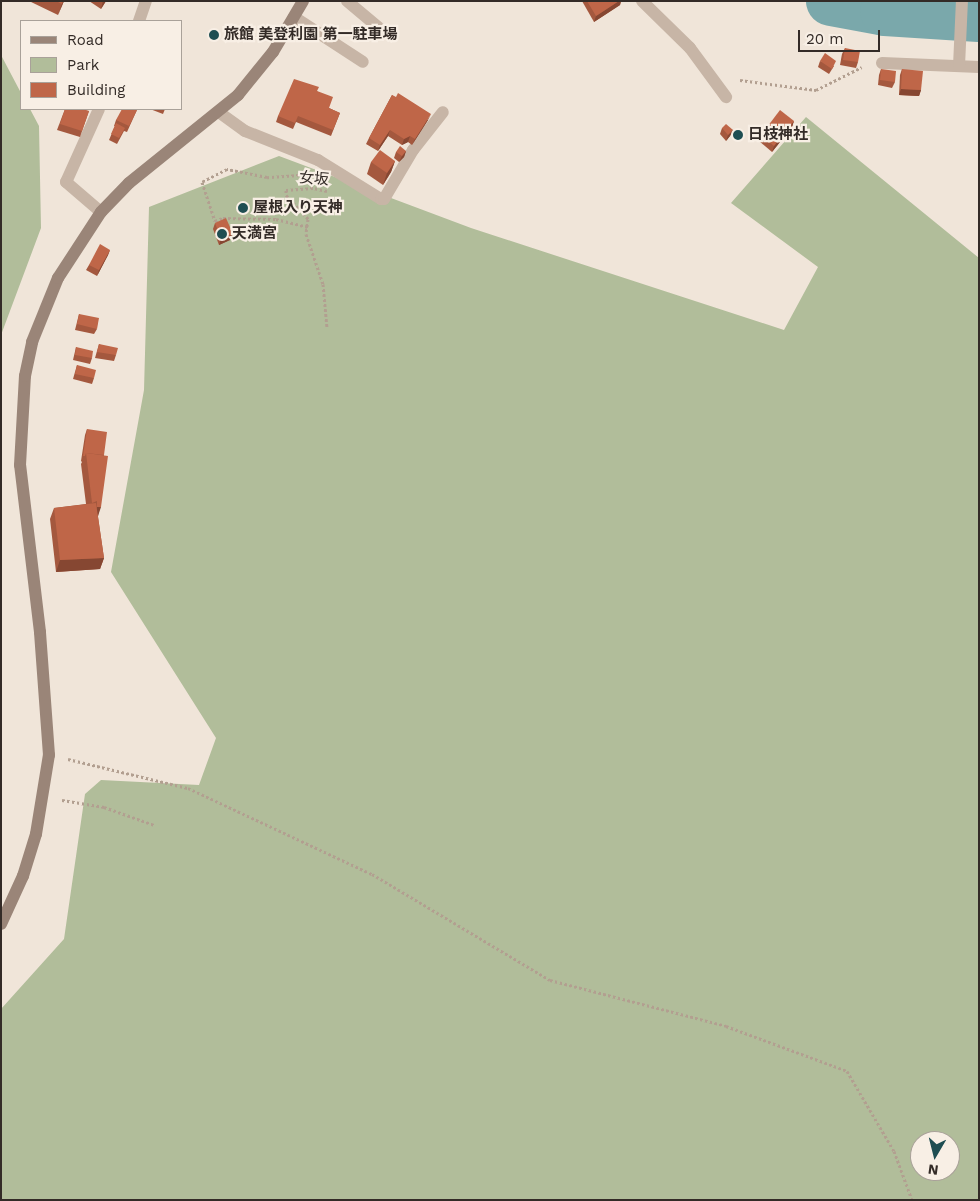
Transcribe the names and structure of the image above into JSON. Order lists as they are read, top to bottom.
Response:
{
  "streets": {
    "path": ["女坂"]
  },
  "places": [
    "旅館 美登利園 第一駐車場",
    "日枝神社",
    "屋根入り天神",
    "天満宮"
  ],
  "legend": ["Road", "Park", "Building"],
  "scale_bar": "20 m",
  "north": "bottom"
}
